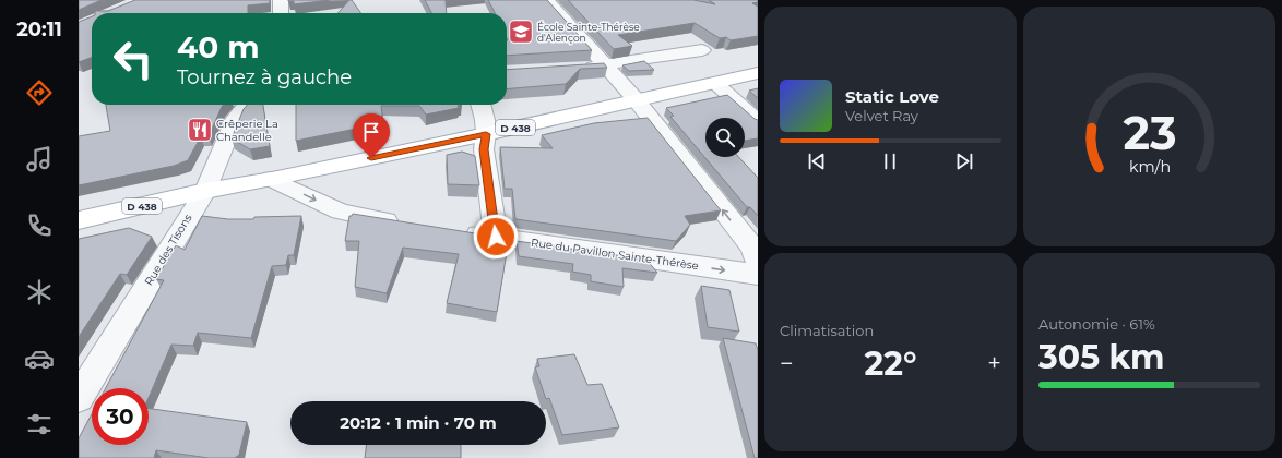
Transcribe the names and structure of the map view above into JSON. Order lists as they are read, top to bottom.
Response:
{
  "streets": {
    "main road": ["D 438"],
    "street": ["Rue des Tisons", "Rue du Pavillon Sainte-Thérèse"]
  },
  "crossings": [
    ["D 438", "Rue des Tisons"]
  ],
  "places": {
    "school or university": ["École Sainte-Thérèse d'Alençon"],
    "restaurant": ["Crêperie La Chandelle"]
  },
  "page": {
    "tabs": "20:11",
    "turn": ["40 m", "Tournez à gauche"],
    "song": ["Static Love", "Velvet Ray"],
    "tile": [
      "Climatisation",
      ["Autonomie · 61%", "305 km"]
    ],
    "heat": ["−", "22°", "+"],
    "limit": "30",
    "trip": "20:12 · 1 min · 70 m",
    "gauge": ["23", "km/h"]
  }
}
